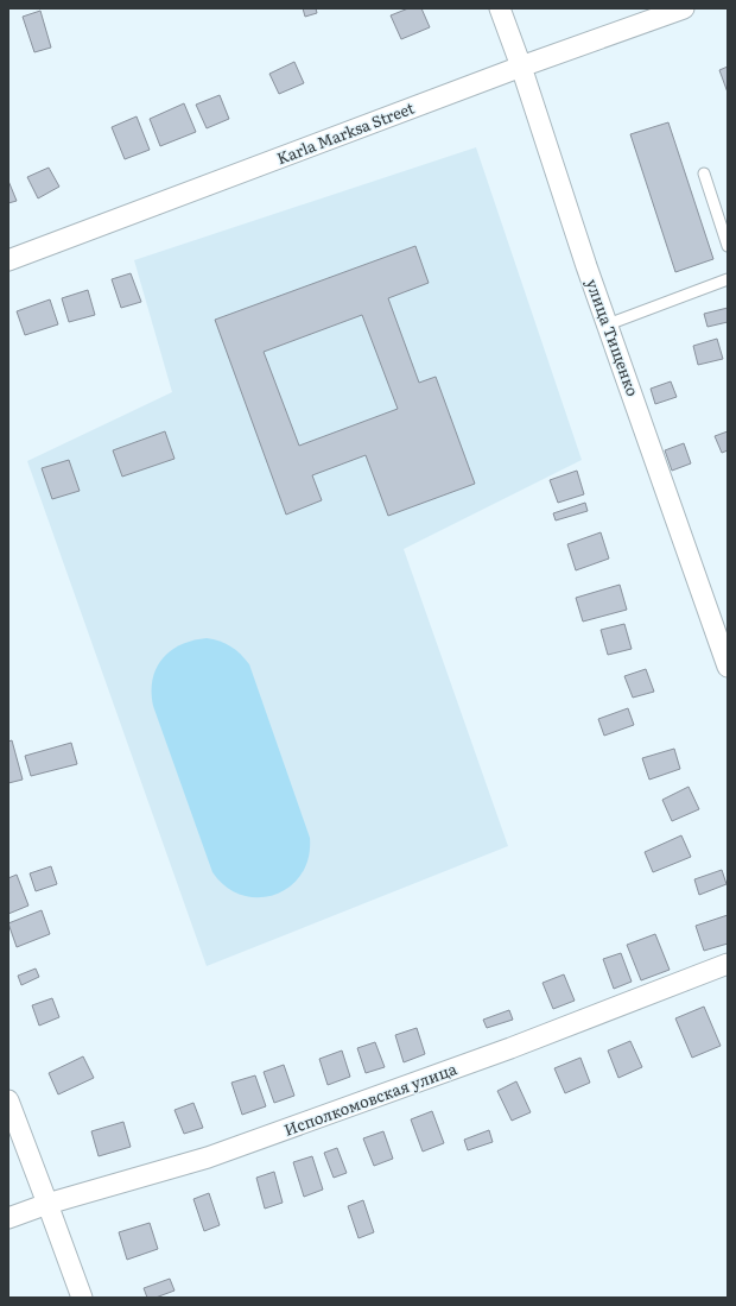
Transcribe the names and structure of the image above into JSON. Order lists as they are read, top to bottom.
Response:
{
  "streets": {
    "street": ["Karla Marksa Street", "улица Тищенко", "Исполкомовская улица"]
  },
  "crossings": [
    ["Karla Marksa Street", "улица Тищенко"]
  ]
}
